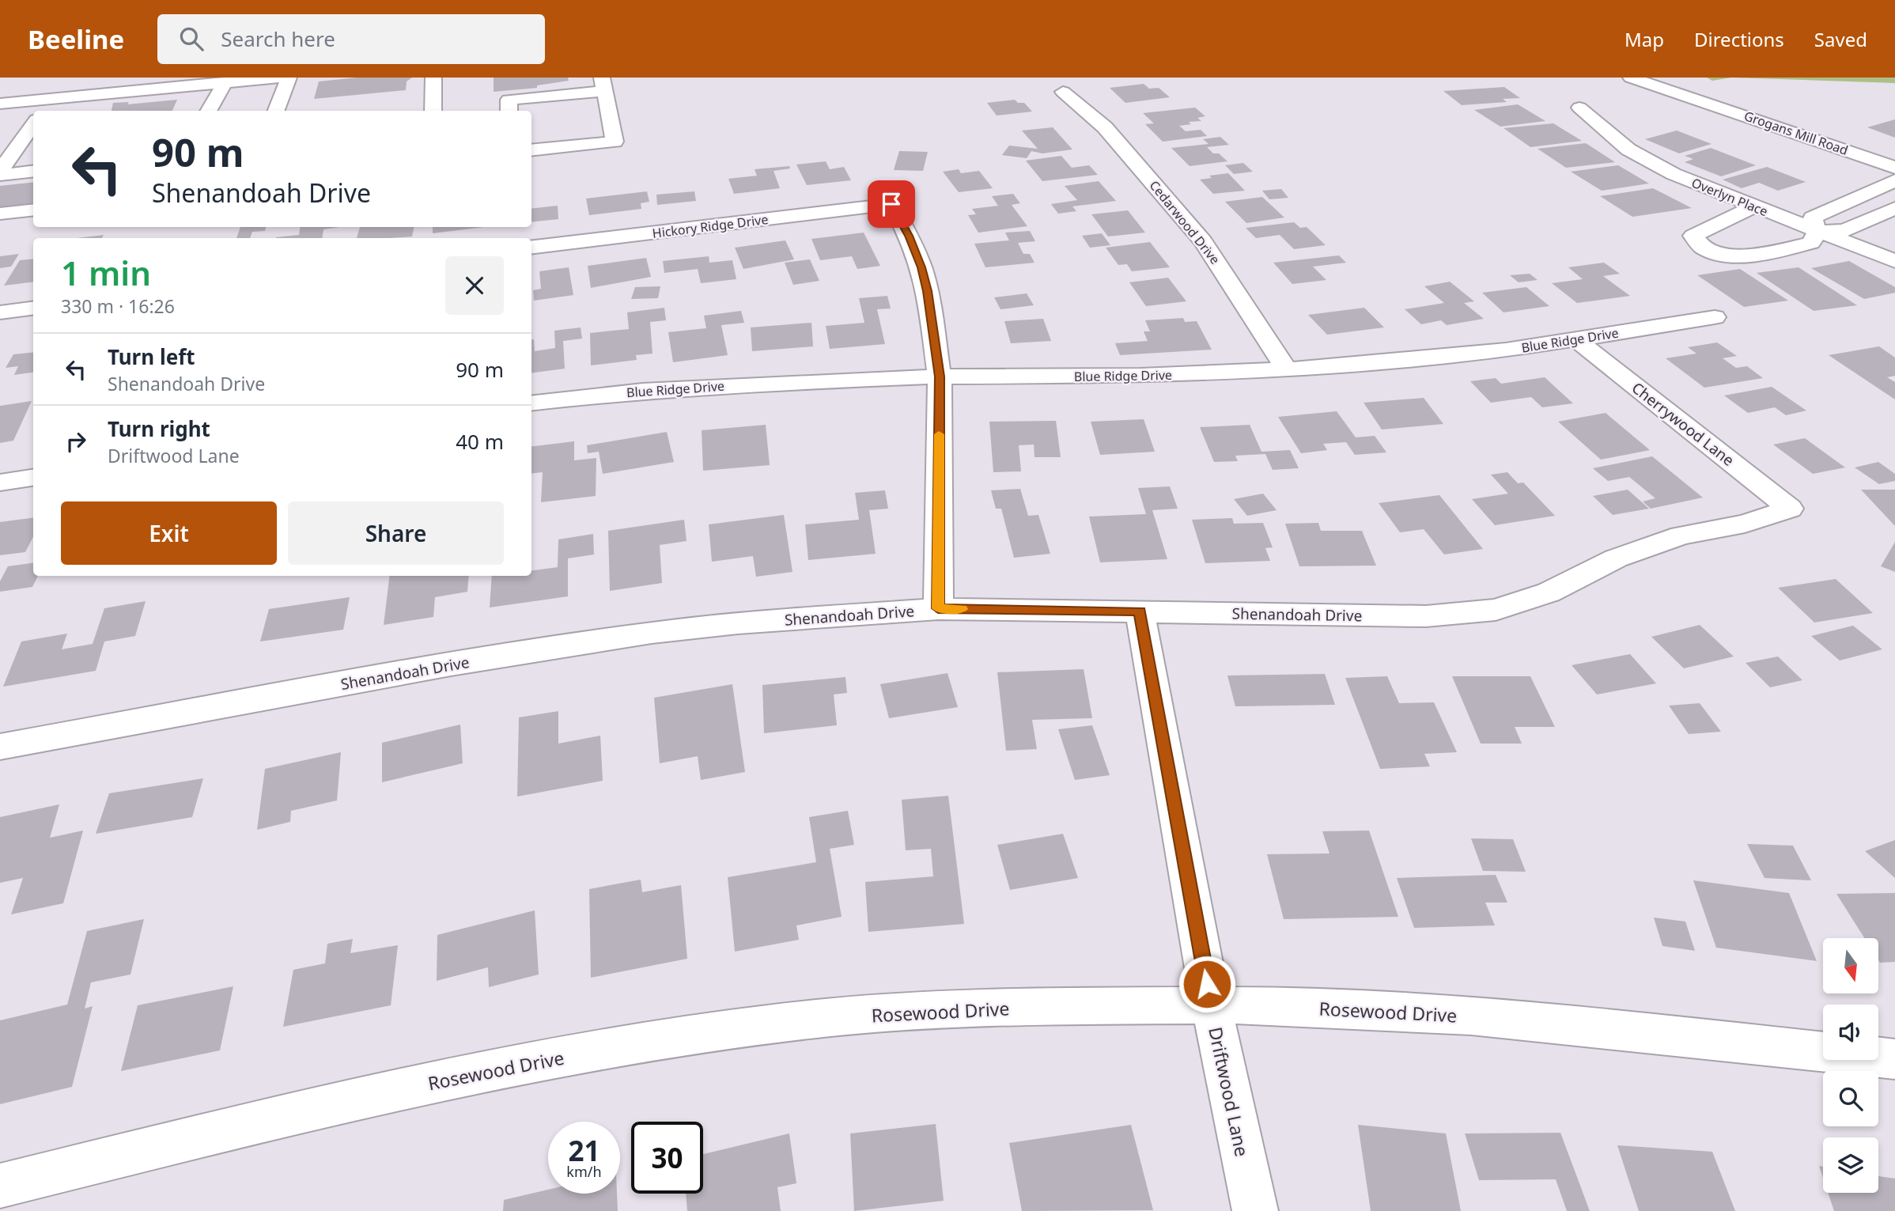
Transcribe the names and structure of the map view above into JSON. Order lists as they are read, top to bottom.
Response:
{
  "streets": {
    "street": [
      "Grogans Mill Road",
      "Overlyn Place",
      "Cedarwood Drive",
      "Hickory Ridge Drive",
      "Blue Ridge Drive",
      "Cherrywood Lane",
      "Shenandoah Drive",
      "Rosewood Drive",
      "Driftwood Lane"
    ]
  },
  "crossings": [
    ["Cedarwood Drive", "Blue Ridge Drive"],
    ["Hickory Ridge Drive", "Blue Ridge Drive"],
    ["Blue Ridge Drive", "Cherrywood Lane"],
    ["Cherrywood Lane", "Shenandoah Drive"],
    ["Shenandoah Drive", "Driftwood Lane"],
    ["Rosewood Drive", "Driftwood Lane"]
  ],
  "north": "bottom",
  "page": {
    "header": "Beeline",
    "search": "Search here",
    "nav": ["Map", "Directions", "Saved"],
    "turn": ["90 m", "Shenandoah Drive"],
    "heading": ["1 min", "330 m · 16:26"],
    "list": [
      {
        "name": "Turn left",
        "note": "Shenandoah Drive",
        "value": "90 m"
      },
      {
        "name": "Turn right",
        "note": "Driftwood Lane",
        "value": "40 m"
      }
    ],
    "buttons": ["Exit", "Share"],
    "speed": "21 km/h",
    "limit": "30"
  }
}
